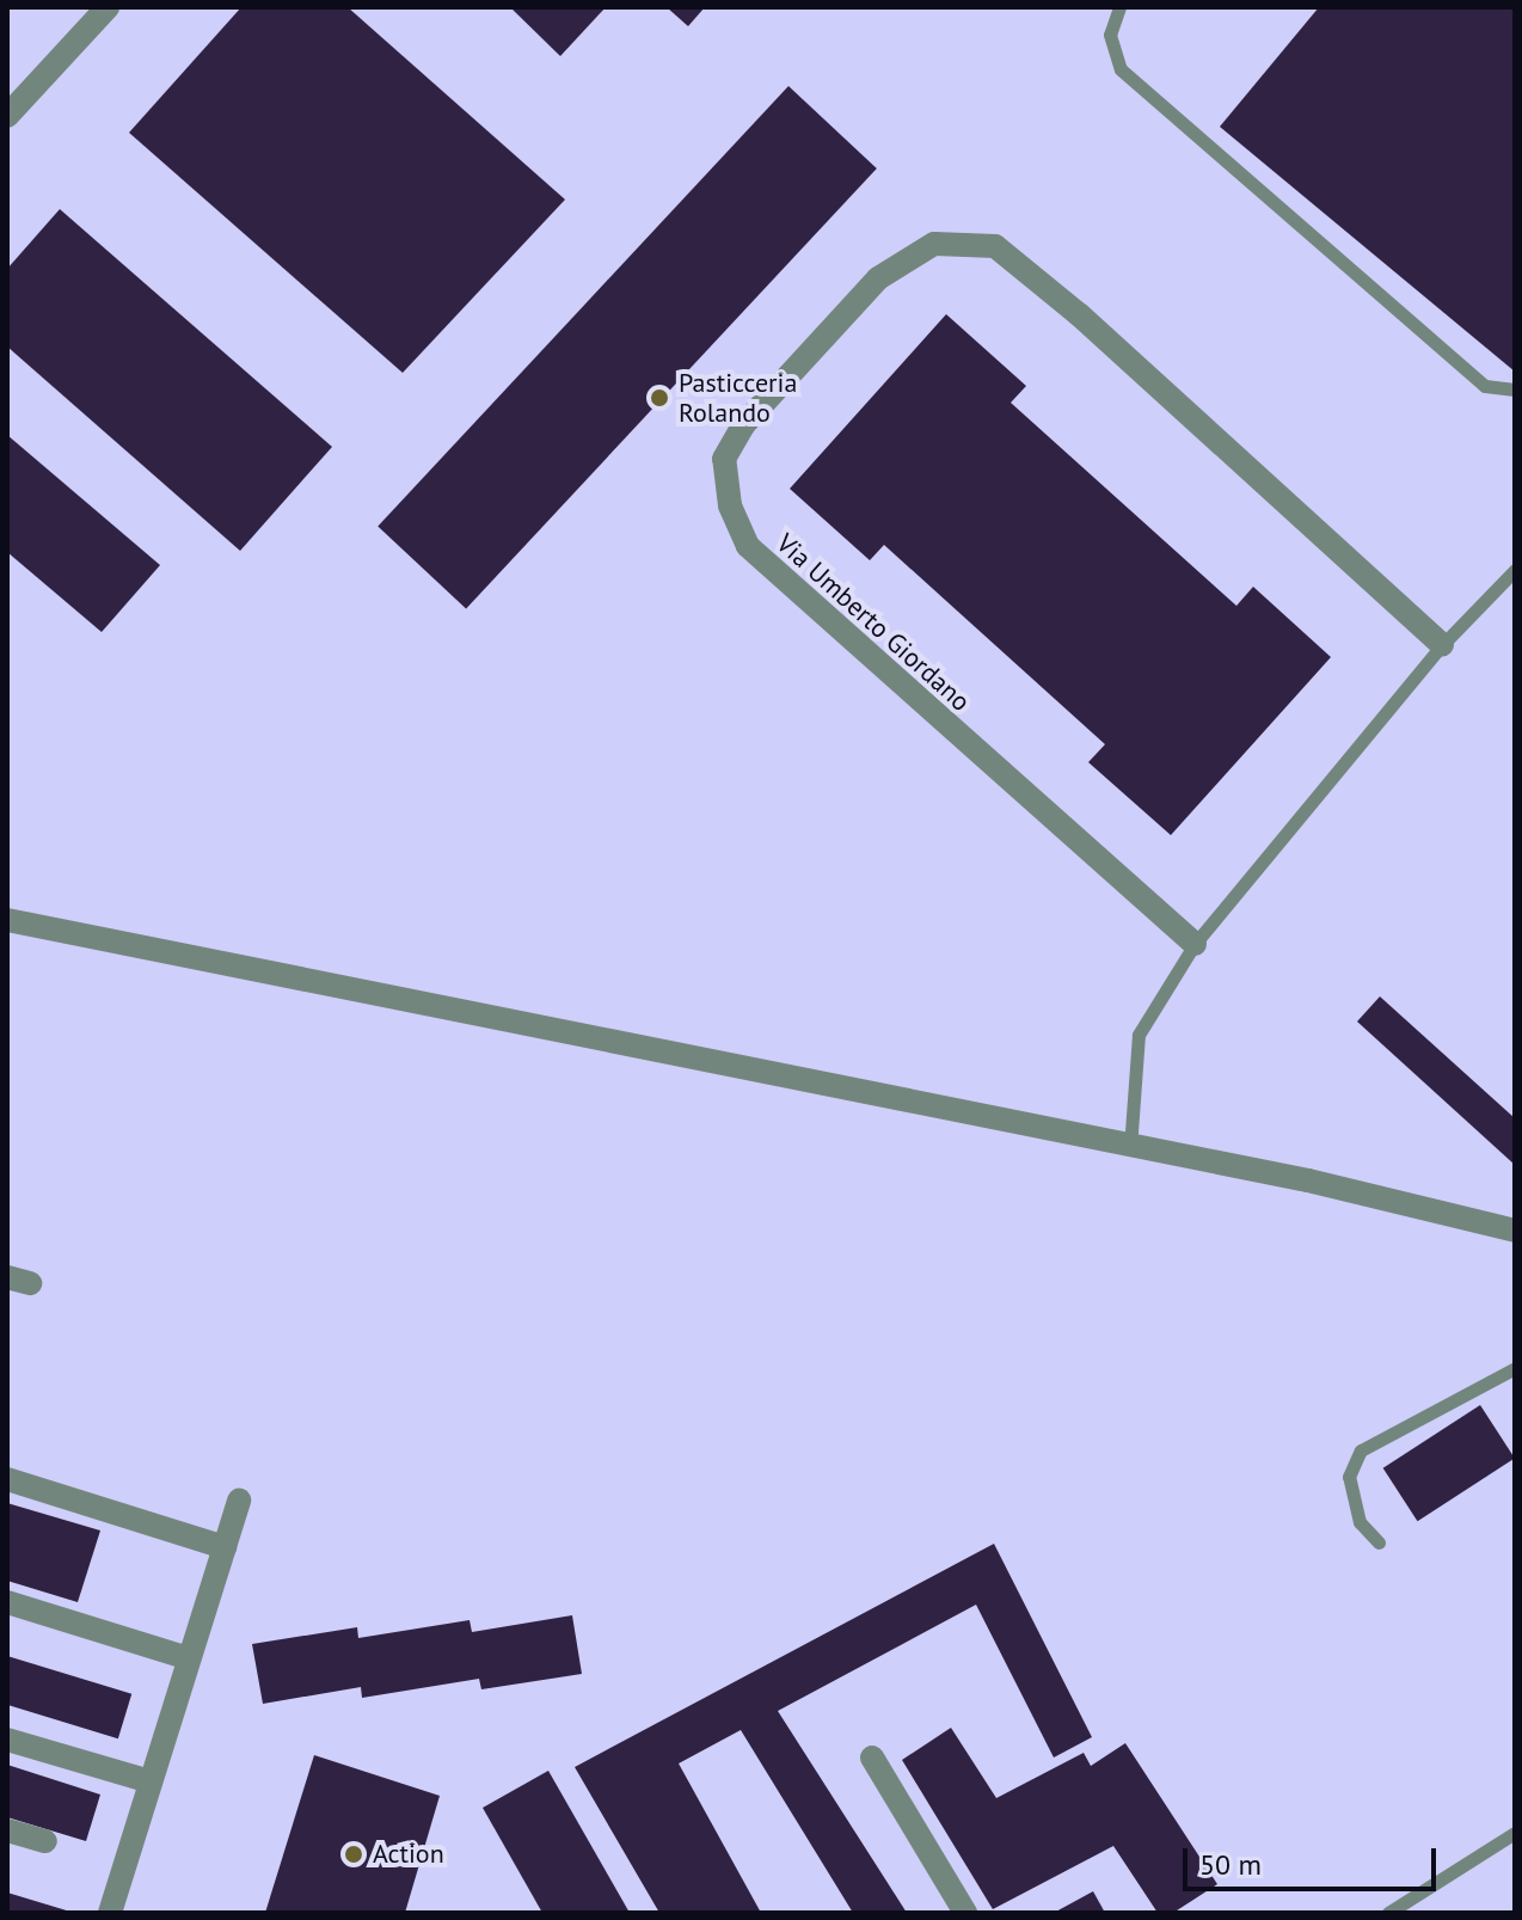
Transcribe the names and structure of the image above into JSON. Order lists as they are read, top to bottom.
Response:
{
  "streets": {
    "street": ["Via Umberto Giordano"]
  },
  "places": ["Pasticceria Rolando", "Action"],
  "scale_bar": "50 m"
}
